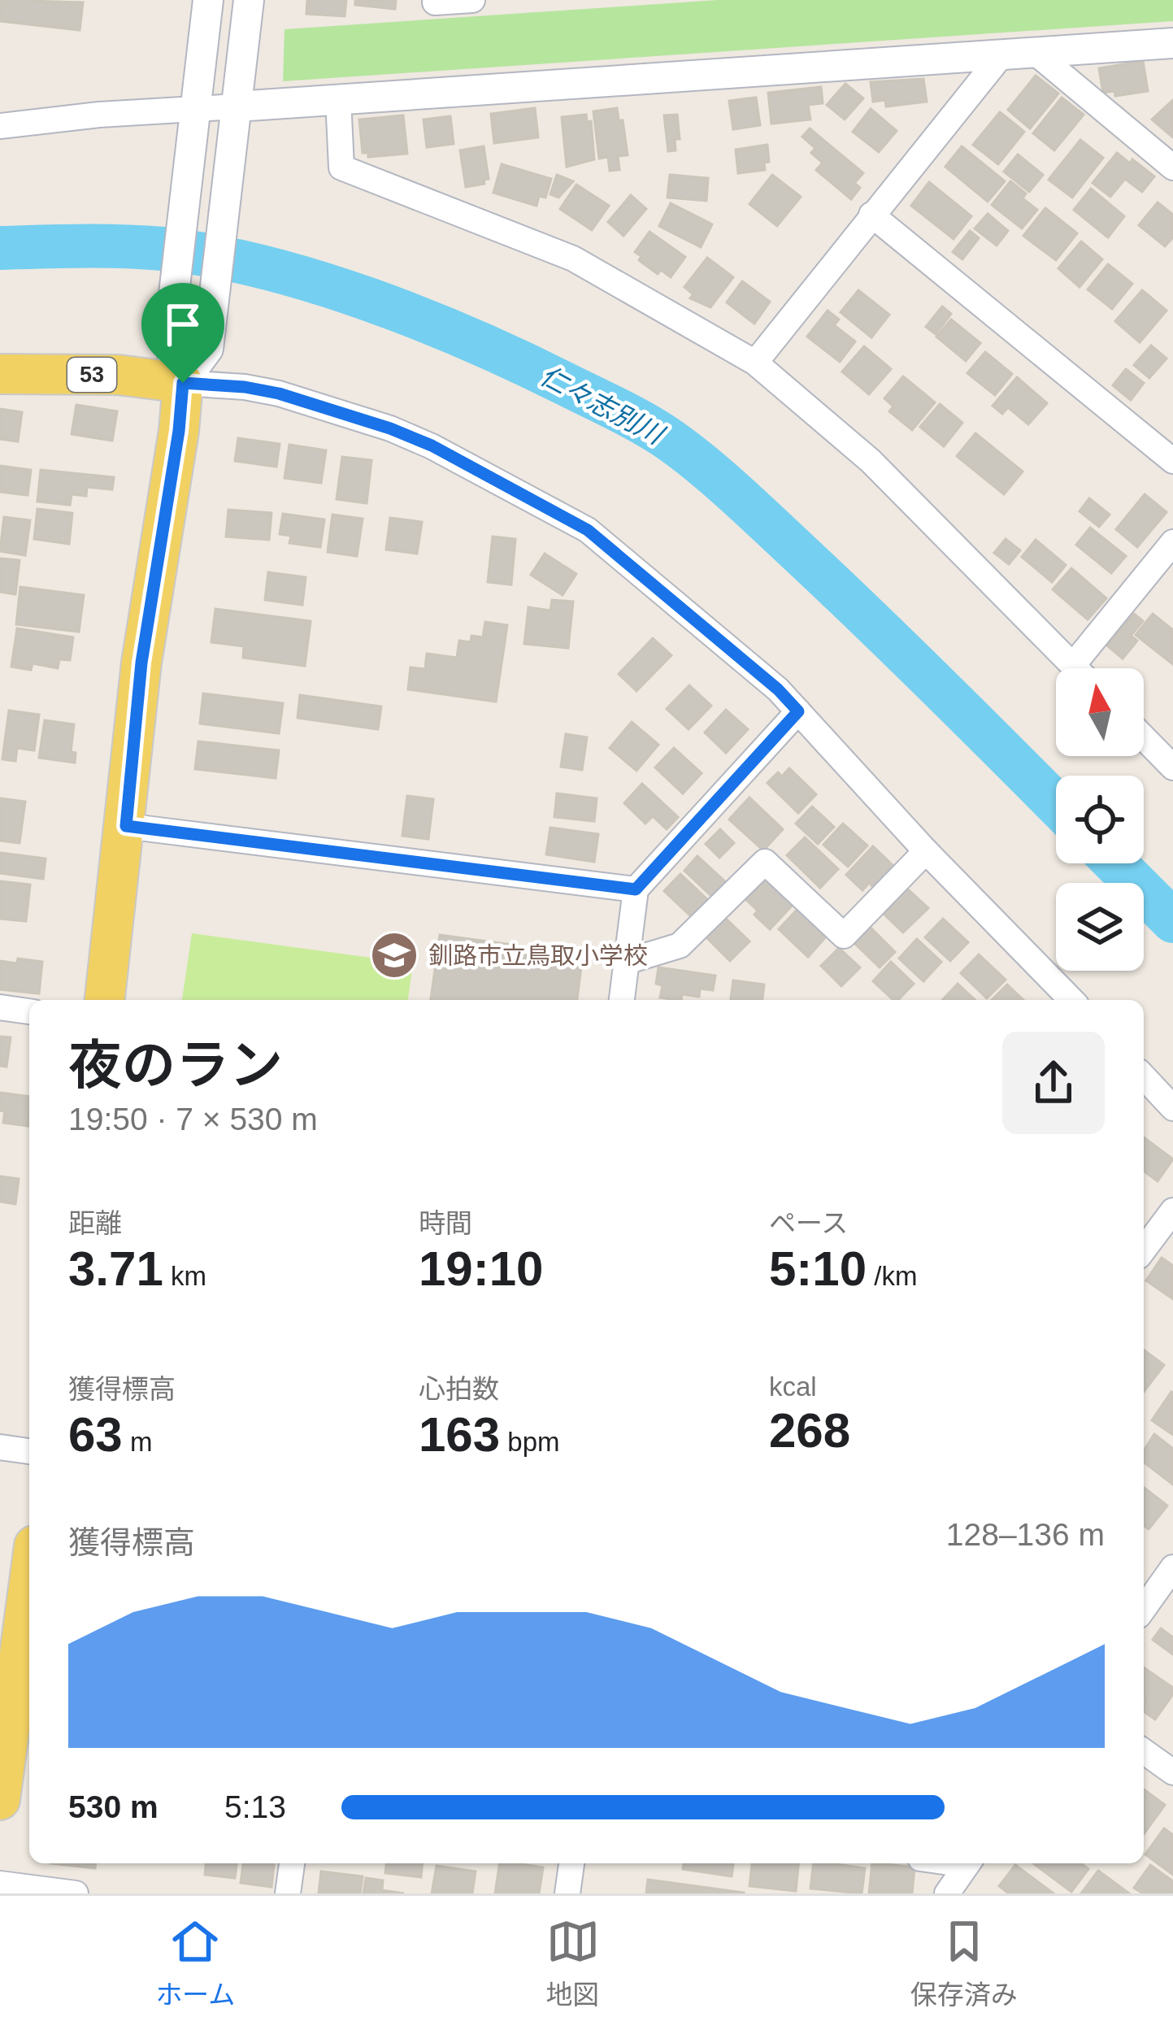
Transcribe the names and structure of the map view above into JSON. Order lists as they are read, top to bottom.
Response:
{
  "streets": {
    "main road": ["53"]
  },
  "water": ["仁々志別川"],
  "places": {
    "school or university": ["釧路市立鳥取小学校"]
  },
  "north": "top",
  "page": {
    "heading": ["夜のラン", "19:50 · 7 × 530 m"],
    "stats": [
      ["距離", "3.71 km"],
      ["時間", "19:10"],
      ["ペース", "5:10 /km"],
      ["獲得標高", "63 m"],
      ["心拍数", "163 bpm"],
      ["kcal", "268"]
    ],
    "chart": ["獲得標高", "128–136 m"],
    "list": [
      {
        "name": "530 m",
        "note": "5:13"
      }
    ],
    "tabs": ["ホーム", "地図", "保存済み"]
  }
}
